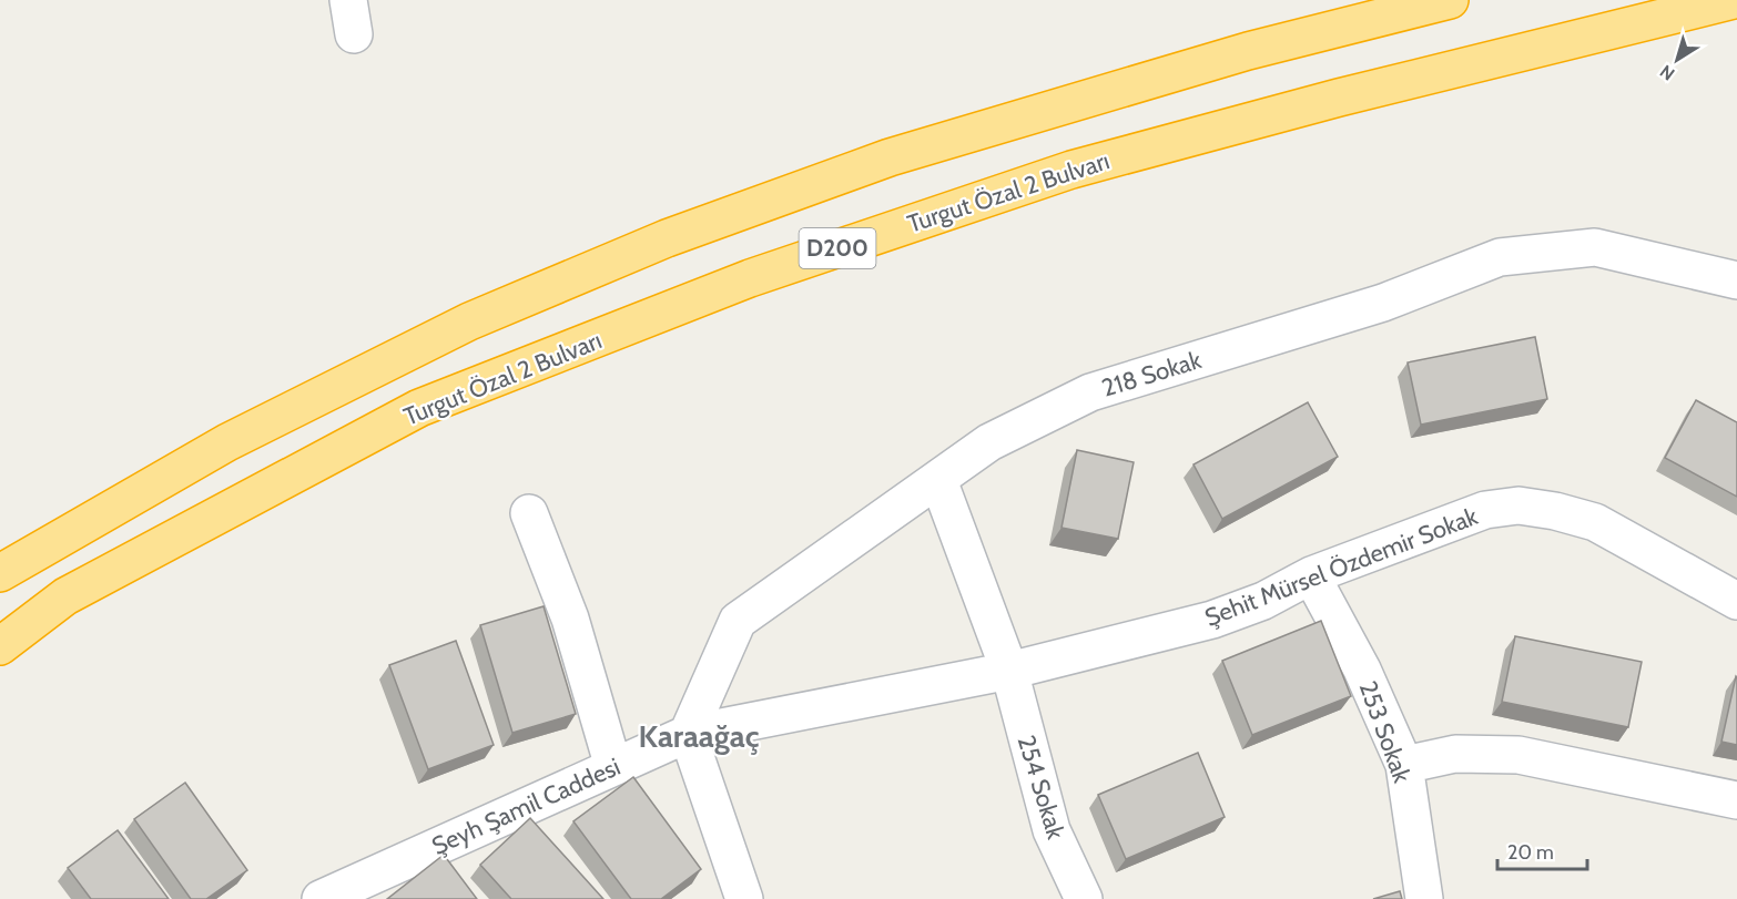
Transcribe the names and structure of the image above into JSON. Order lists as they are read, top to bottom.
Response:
{
  "streets": {
    "highway": ["Turgut Özal 2 Bulvarı", "D200"],
    "street": [
      "218 Sokak",
      "Şehit Mürsel Özdemir Sokak",
      "253 Sokak",
      "254 Sokak",
      "Şeyh Şamil Caddesi"
    ]
  },
  "crossings": [
    ["218 Sokak", "254 Sokak"],
    ["218 Sokak", "Şeyh Şamil Caddesi"],
    ["Şehit Mürsel Özdemir Sokak", "253 Sokak"],
    ["Şehit Mürsel Özdemir Sokak", "254 Sokak"],
    ["Şehit Mürsel Özdemir Sokak", "Şeyh Şamil Caddesi"],
    ["254 Sokak", "Şeyh Şamil Caddesi"]
  ],
  "districts": ["Karaağaç"],
  "scale_bar": "20 m",
  "north": "bottom left"
}
